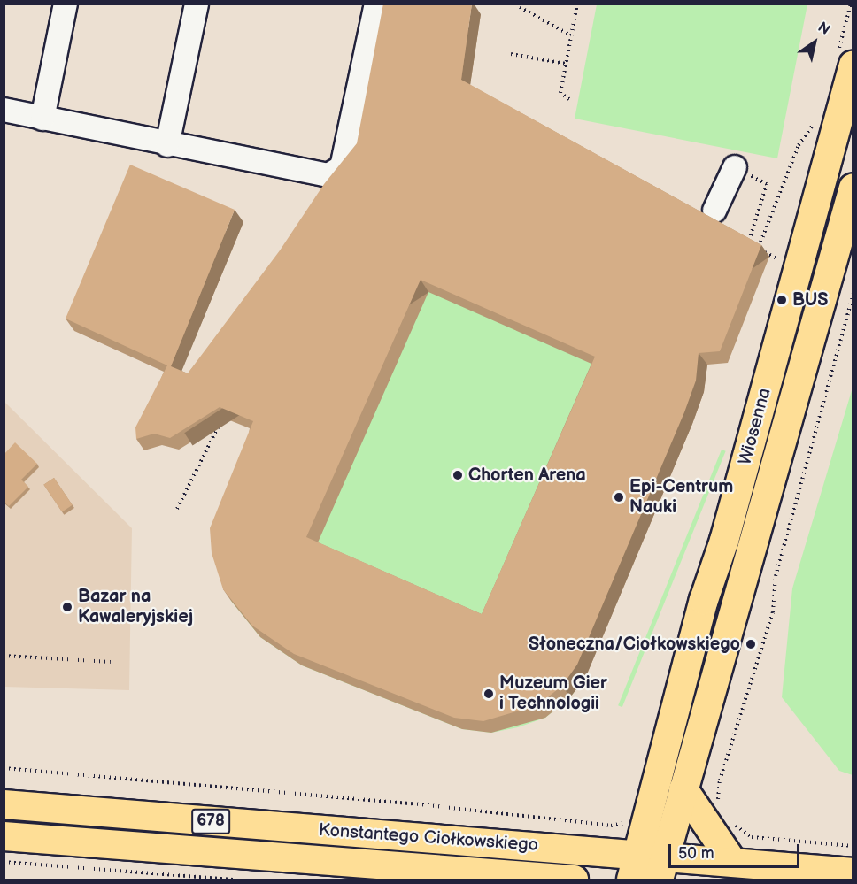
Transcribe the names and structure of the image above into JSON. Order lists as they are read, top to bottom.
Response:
{
  "streets": {
    "main road": ["Wiosenna", "678", "Konstantego Ciołkowskiego"]
  },
  "crossings": [
    ["Wiosenna", "Konstantego Ciołkowskiego"]
  ],
  "places": [
    "BUS",
    "Chorten Arena",
    "Epi-Centrum Nauki",
    "Bazar na Kawaleryjskiej",
    "Słoneczna/Ciołkowskiego",
    "Muzeum Gier i Technologii"
  ],
  "scale_bar": "50 m",
  "north": "top right"
}
